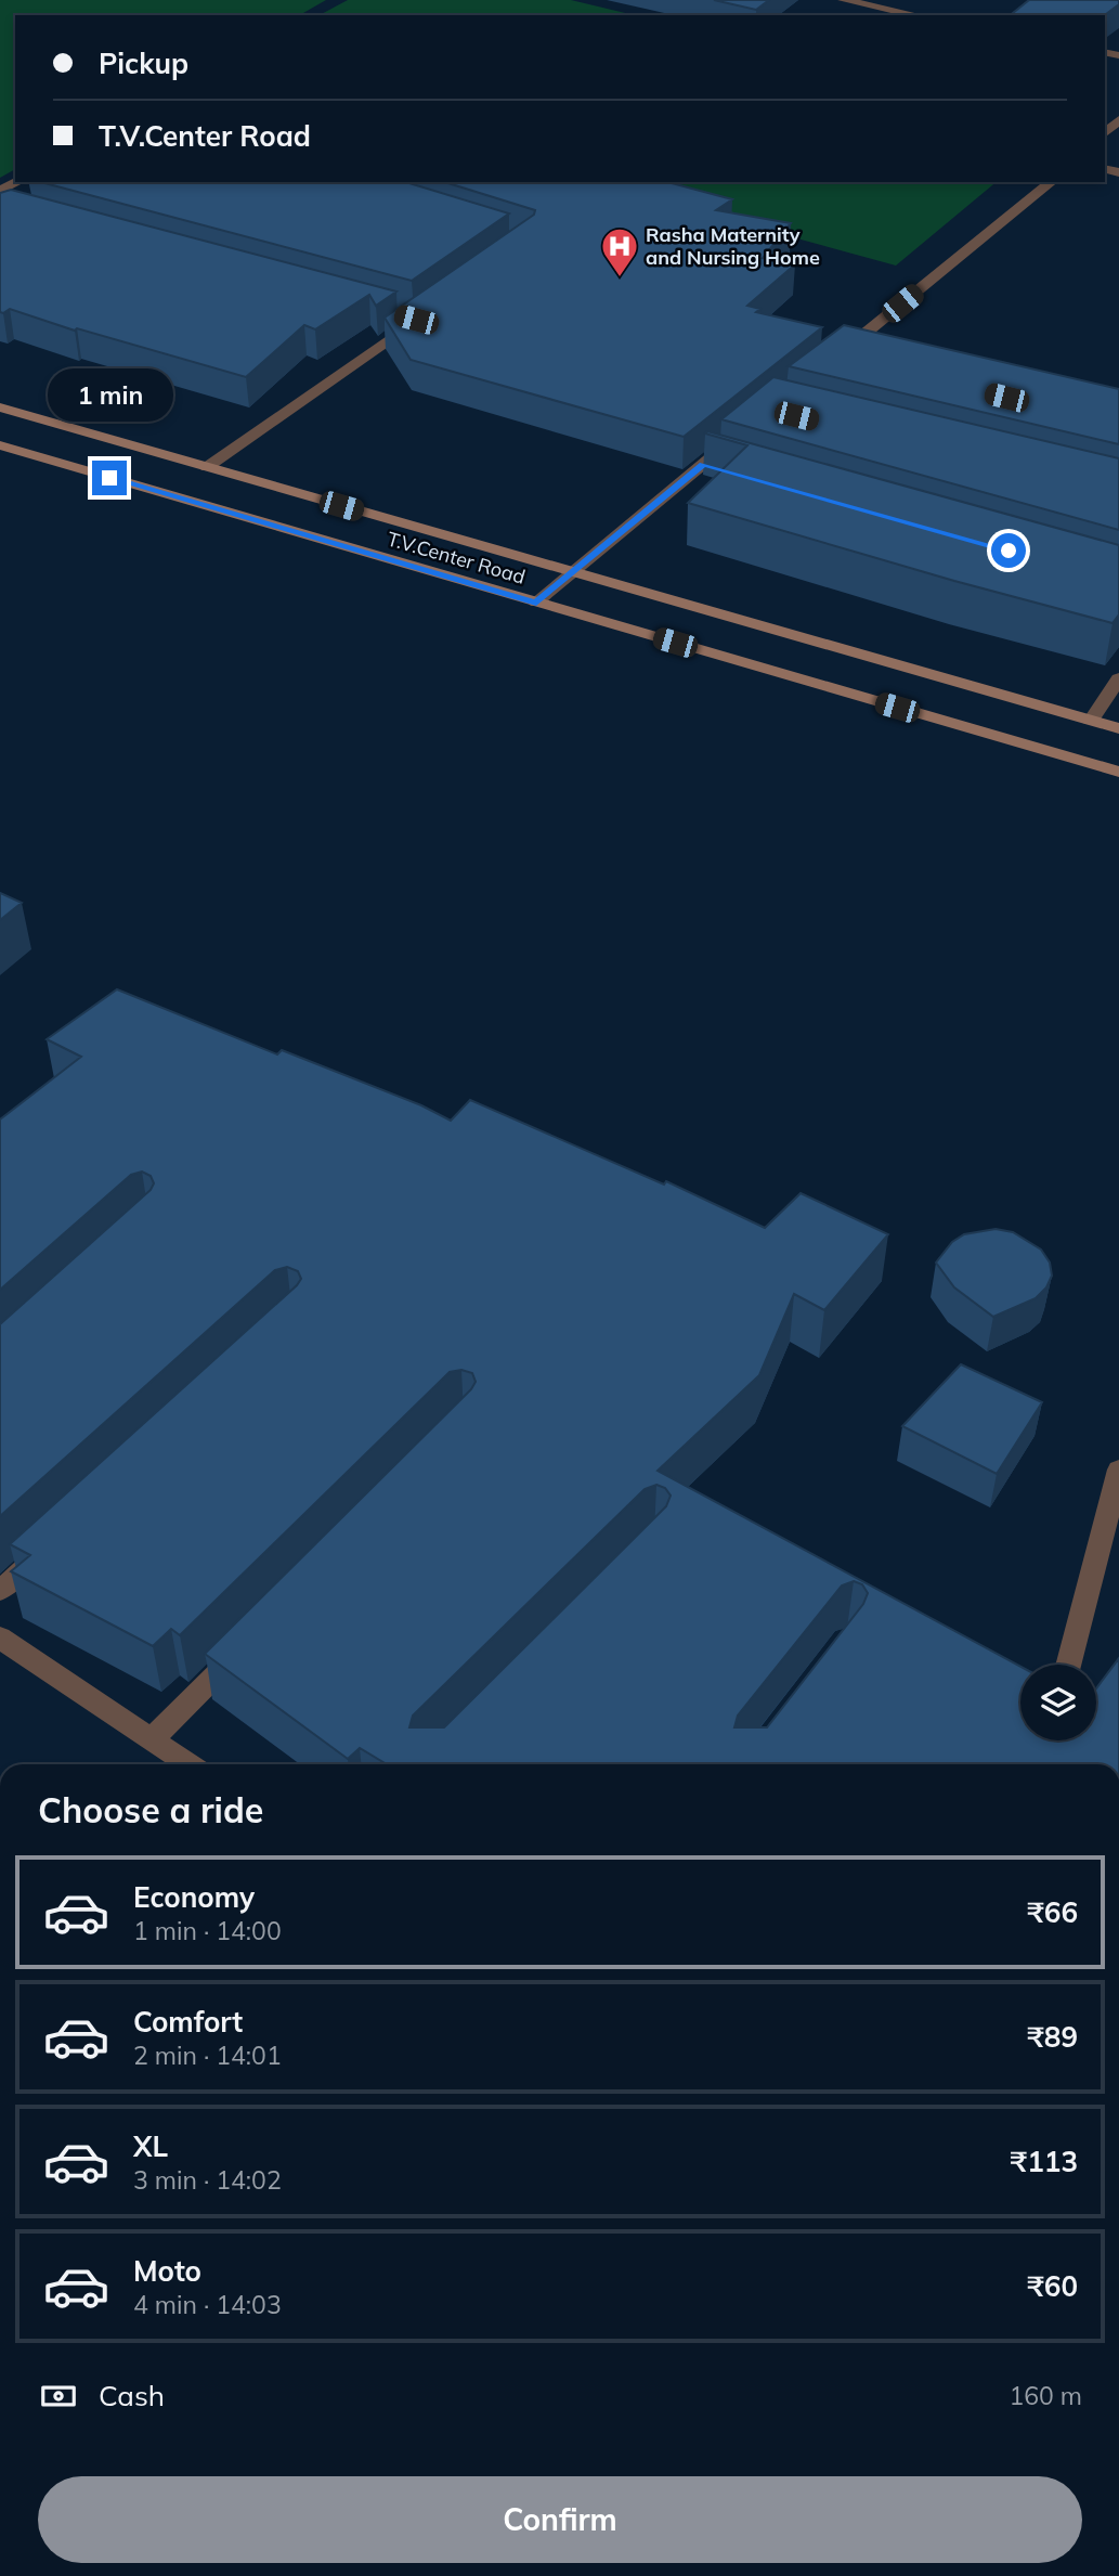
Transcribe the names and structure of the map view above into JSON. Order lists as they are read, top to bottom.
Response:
{
  "streets": {
    "street": ["T.V.Center Road"]
  },
  "places": {
    "hospital": ["Rasha Maternity and Nursing Home"]
  },
  "page": {
    "banner": ["Pickup", "T.V.Center Road"],
    "bubble": "1 min",
    "heading": "Choose a ride",
    "list": [
      {
        "name": "Economy",
        "note": "1 min · 14:00",
        "value": "₹66"
      },
      {
        "name": "Comfort",
        "note": "2 min · 14:01",
        "value": "₹89"
      },
      {
        "name": "XL",
        "note": "3 min · 14:02",
        "value": "₹113"
      },
      {
        "name": "Moto",
        "note": "4 min · 14:03",
        "value": "₹60"
      }
    ],
    "pay": ["Cash", "160 m"],
    "buttons": "Confirm"
  }
}
